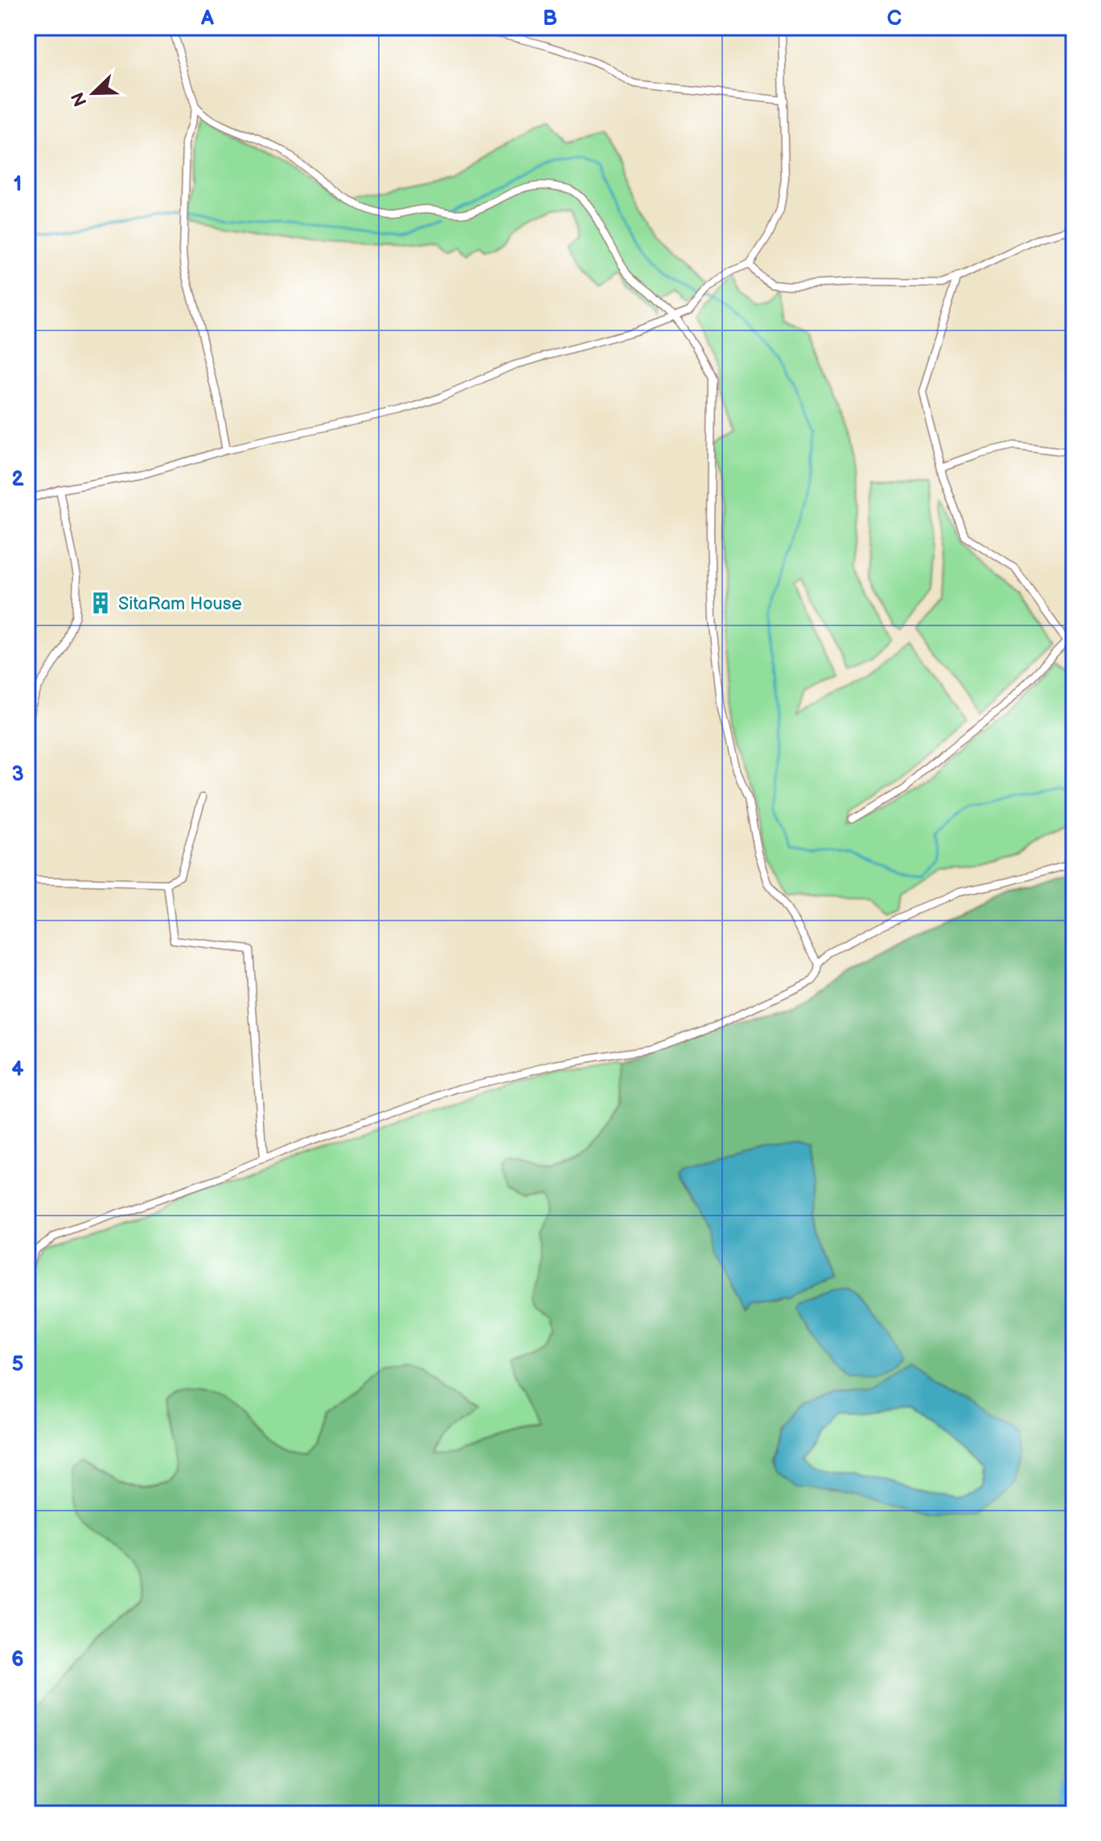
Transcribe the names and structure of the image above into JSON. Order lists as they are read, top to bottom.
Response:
{
  "places": {
    "building": ["SitaRam House"]
  },
  "north": "bottom left",
  "grid": {
    "columns": ["A", "B", "C"],
    "rows": [
      "1",
      "2",
      "3",
      "4",
      "5",
      "6"
    ]
  }
}
